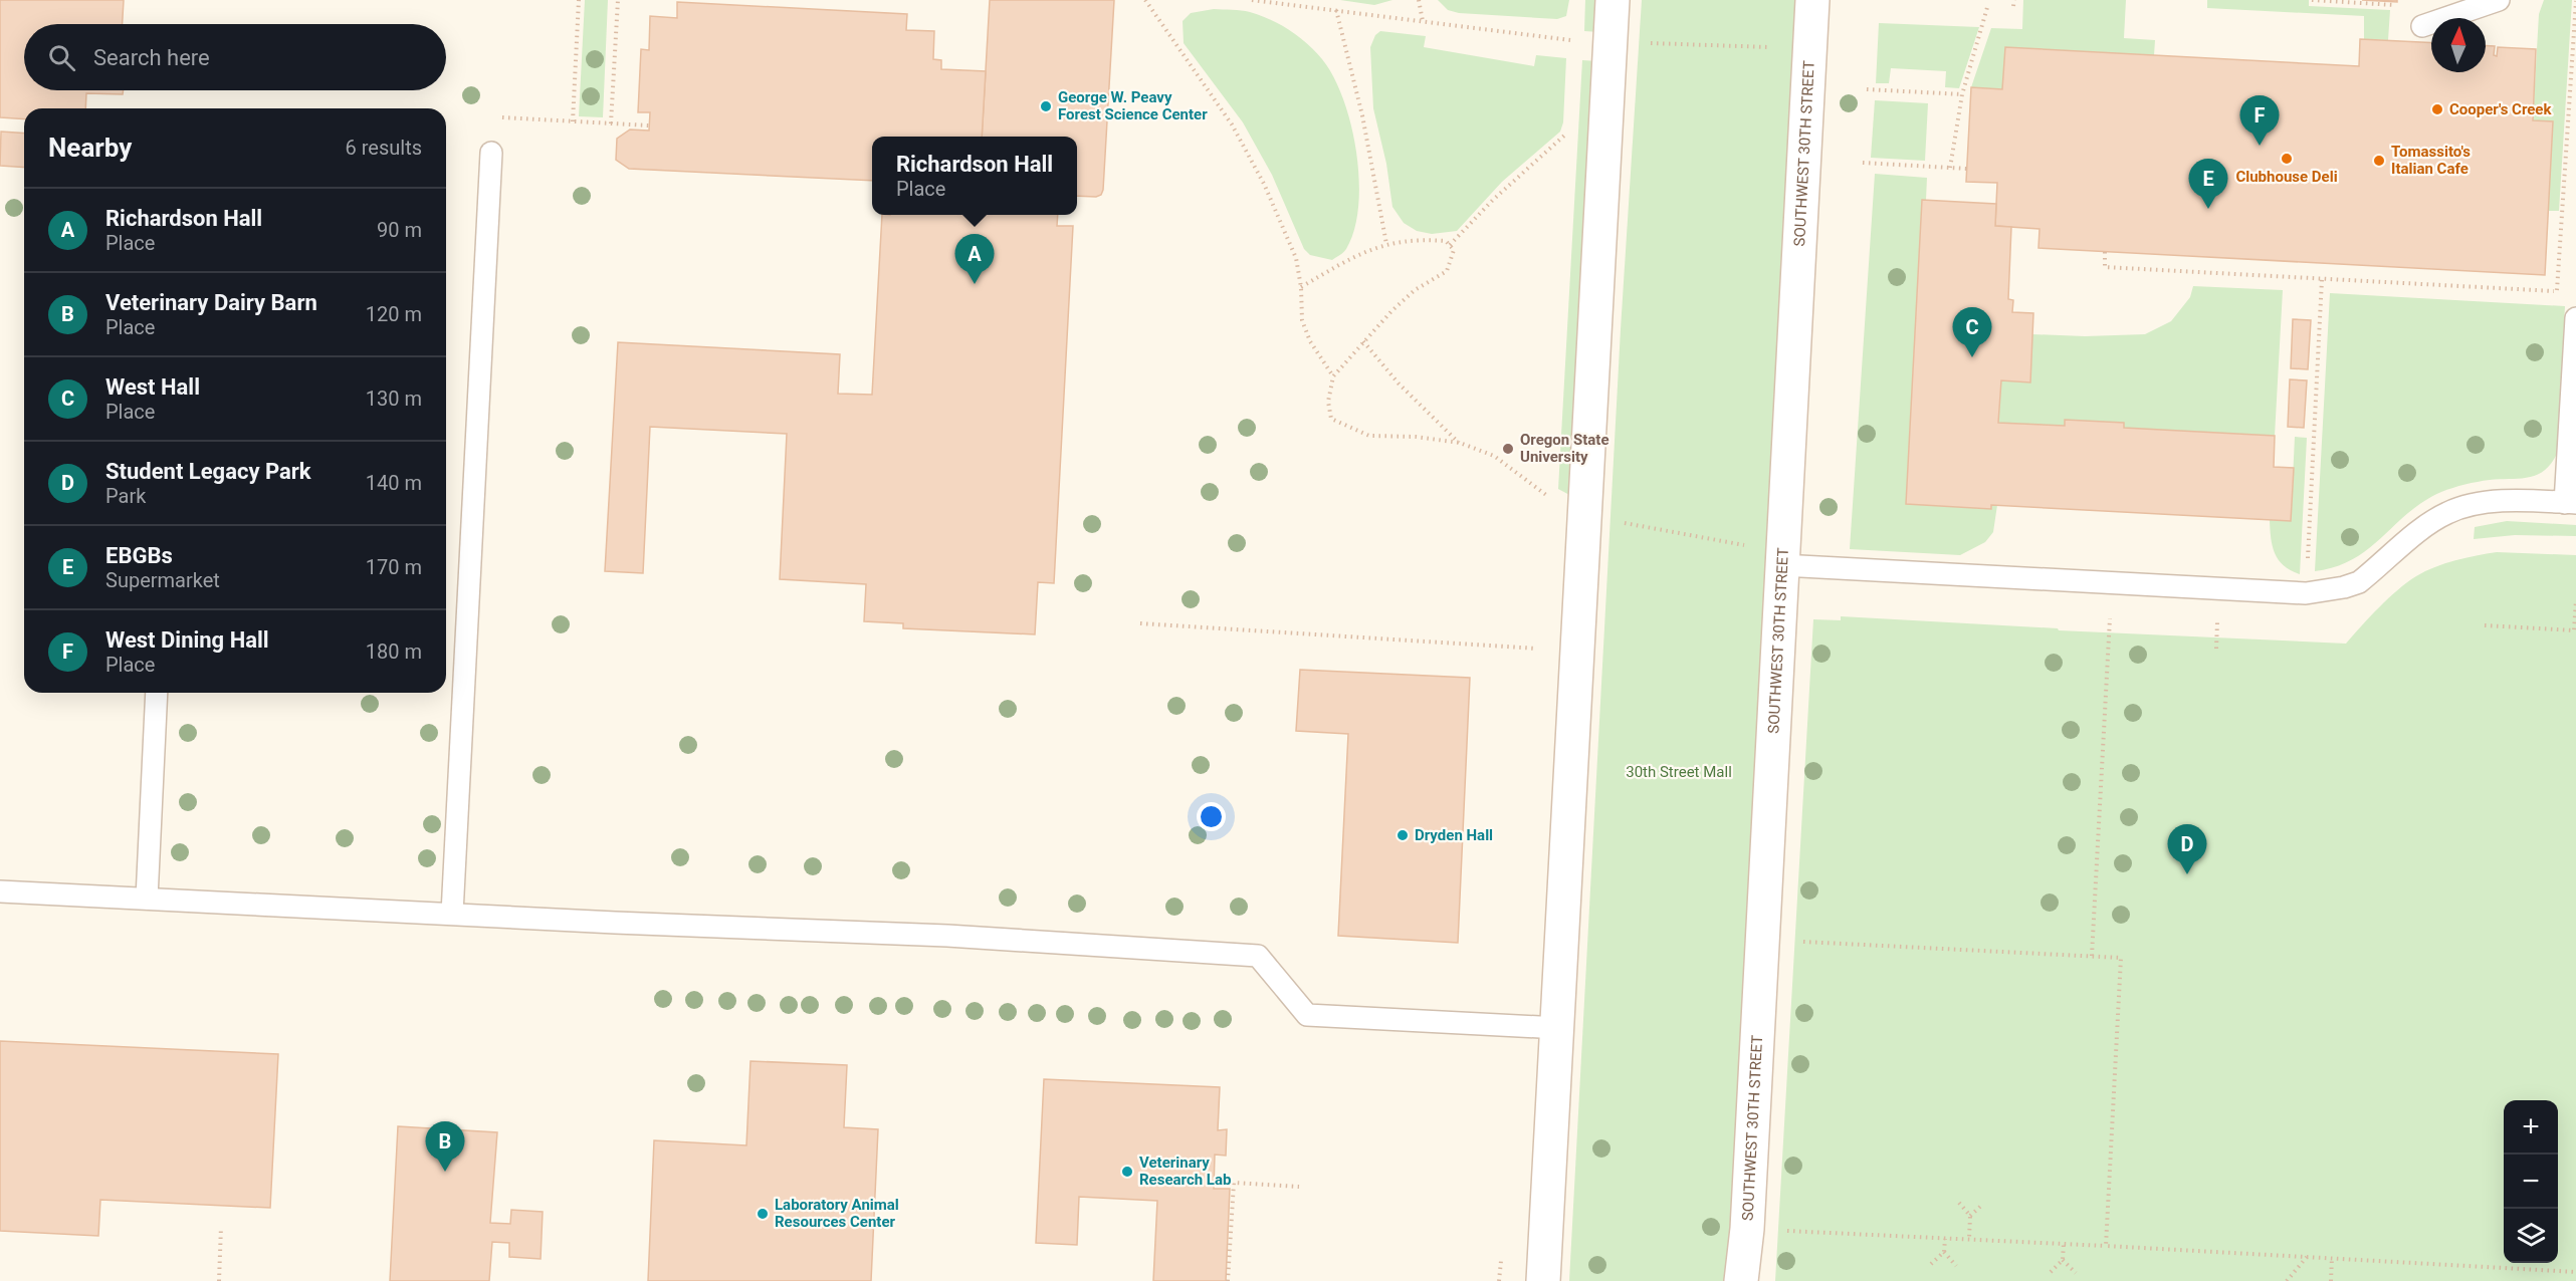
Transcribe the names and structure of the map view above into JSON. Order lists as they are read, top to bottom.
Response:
{
  "streets": {
    "street": ["SOUTHWEST 30TH STREET"]
  },
  "parks": ["30th Street Mall"],
  "places": [
    "George W. Peavy Forest Science Center",
    "Cooper's Creek",
    "Clubhouse Deli",
    "Tomassito's Italian Cafe",
    "Oregon State University",
    "Dryden Hall",
    "Veterinary Research Lab",
    "Laboratory Animal Resources Center"
  ],
  "north": "top",
  "page": {
    "search": "Search here",
    "pins": [
      "F",
      "E",
      "A",
      "C",
      "D",
      "B"
    ],
    "heading": ["Nearby", "6 results"],
    "popup": ["Richardson Hall", "Place"],
    "list": [
      {
        "mark": "A",
        "name": "Richardson Hall",
        "note": "Place",
        "value": "90 m"
      },
      {
        "mark": "B",
        "name": "Veterinary Dairy Barn",
        "note": "Place",
        "value": "120 m"
      },
      {
        "mark": "C",
        "name": "West Hall",
        "note": "Place",
        "value": "130 m"
      },
      {
        "mark": "D",
        "name": "Student Legacy Park",
        "note": "Park",
        "value": "140 m"
      },
      {
        "mark": "E",
        "name": "EBGBs",
        "note": "Supermarket",
        "value": "170 m"
      },
      {
        "mark": "F",
        "name": "West Dining Hall",
        "note": "Place",
        "value": "180 m"
      }
    ],
    "map_buttons": ["+", "−"]
  }
}
